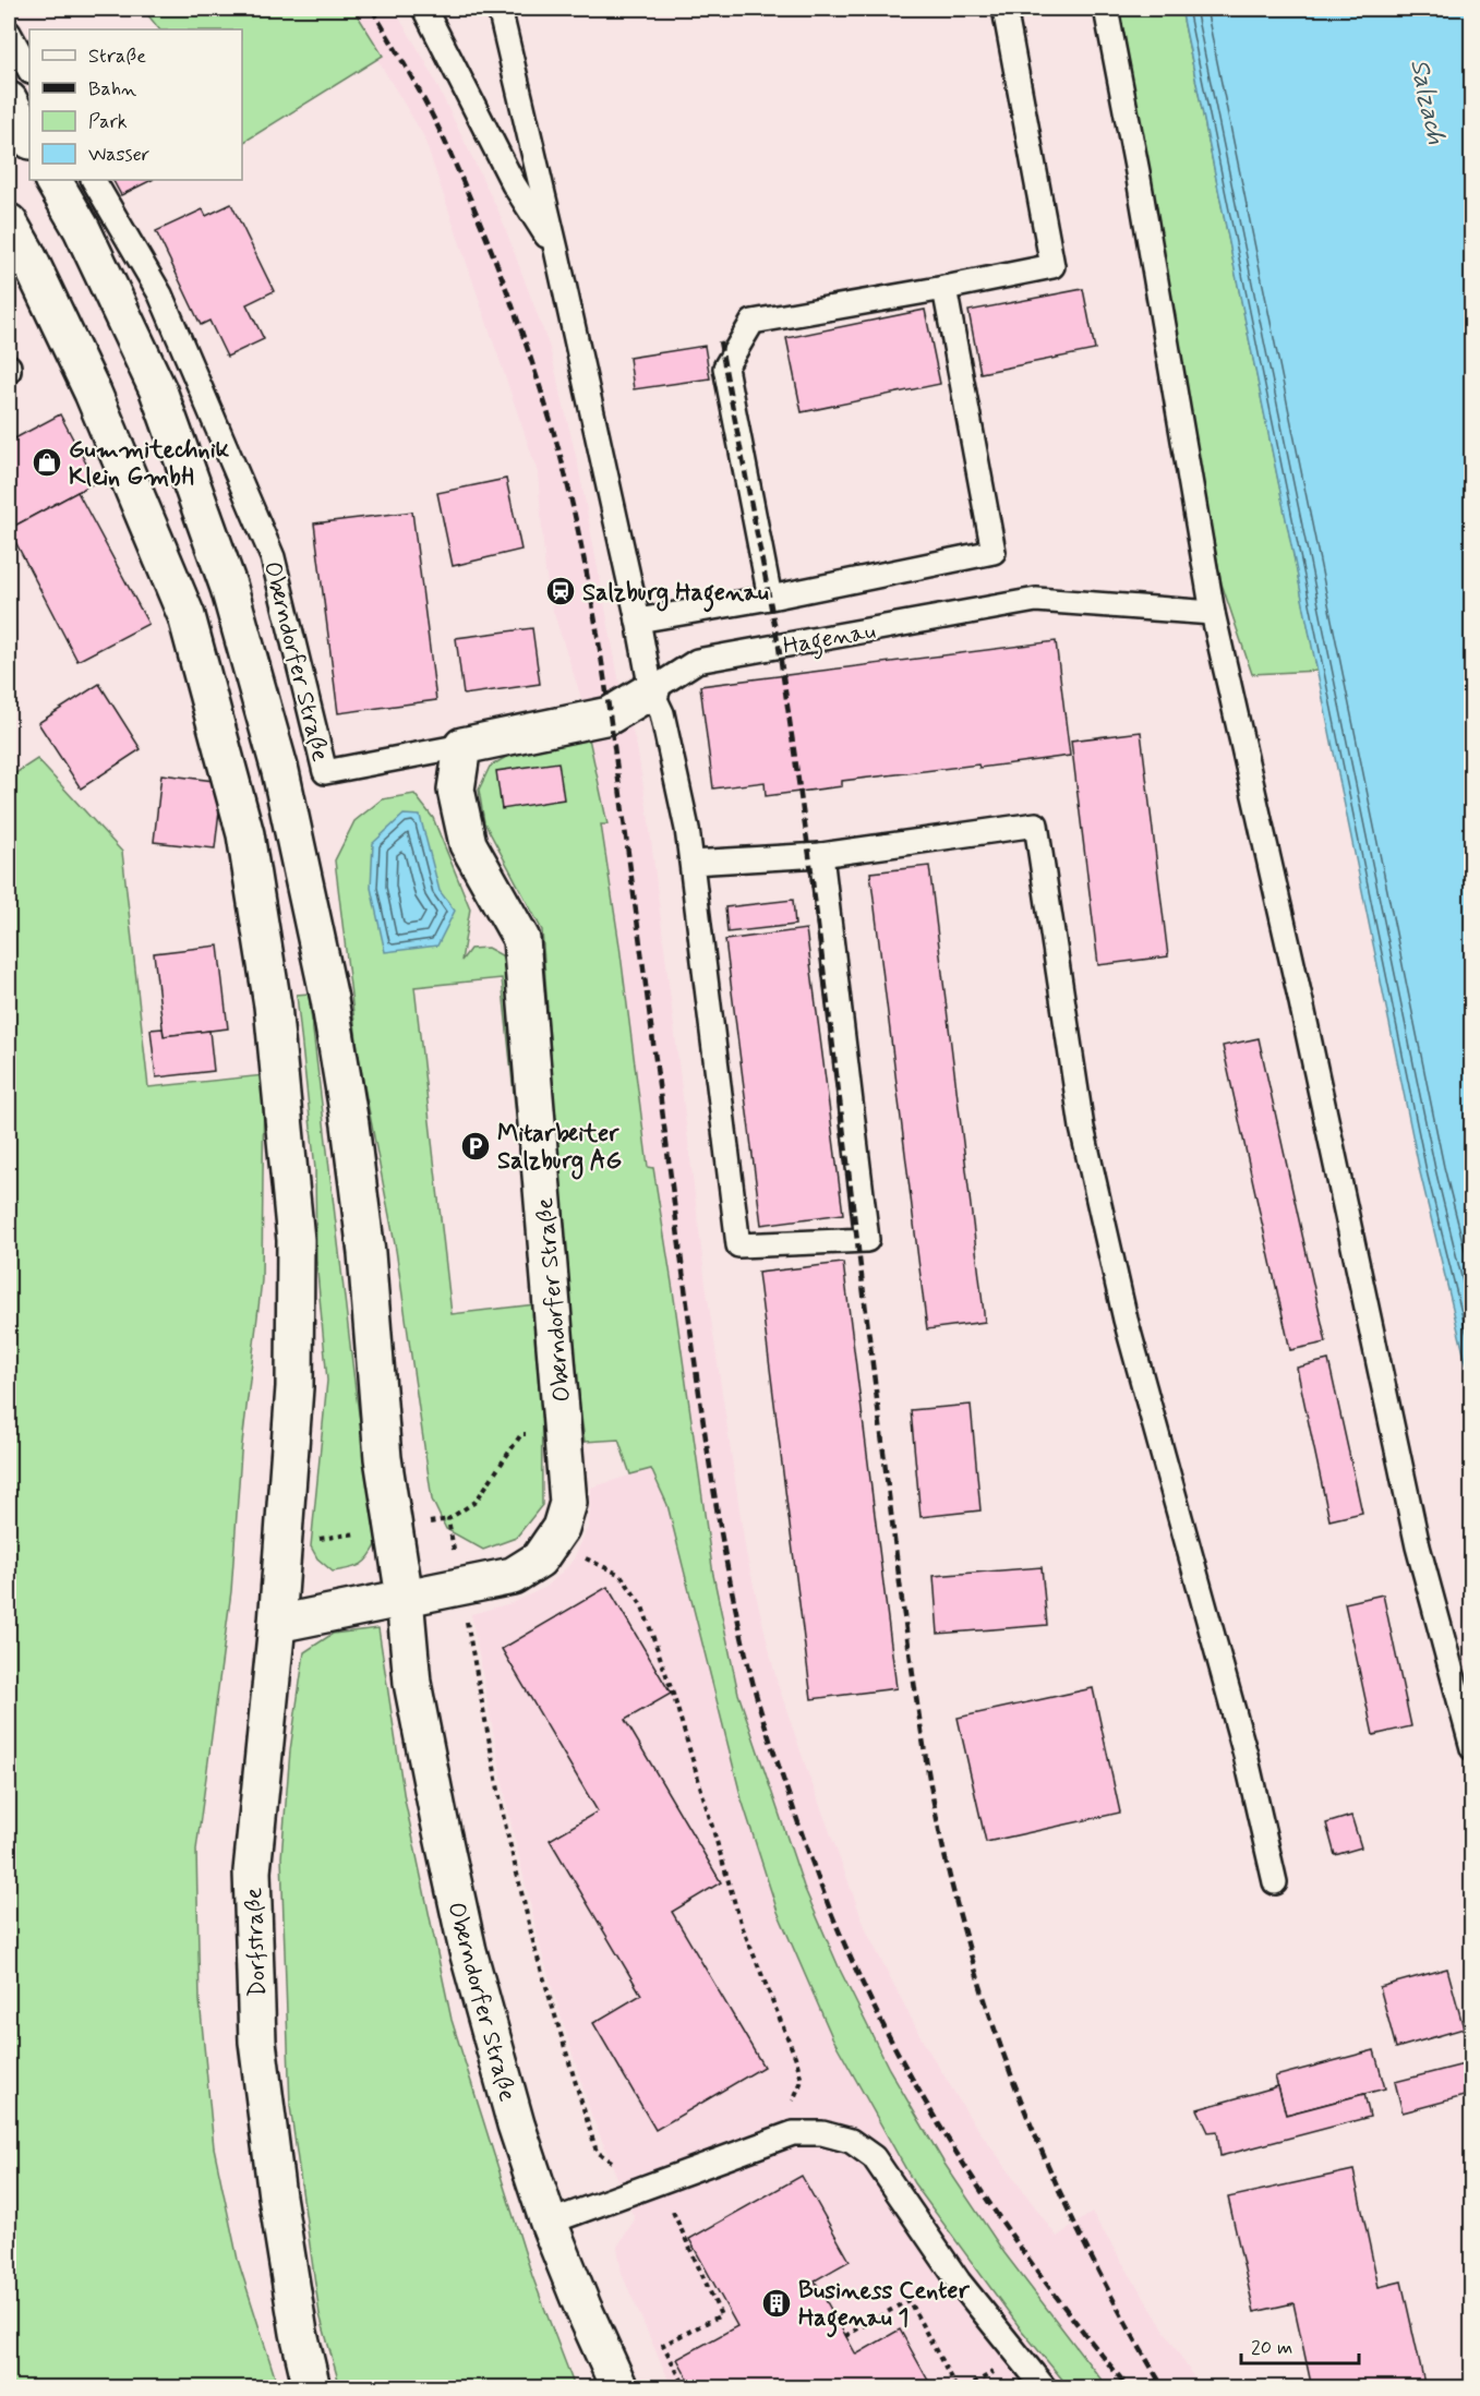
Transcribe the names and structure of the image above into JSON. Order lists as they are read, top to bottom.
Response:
{
  "streets": {
    "street": ["Hagenau", "Oberndorfer Straße", "Dorfstraße"]
  },
  "crossings": [
    ["Hagenau", "Oberndorfer Straße"]
  ],
  "water": ["Salzach"],
  "places": {
    "shop": ["Gummitechnik Klein GmbH"],
    "station": ["Salzburg Hagenau"],
    "parking": ["Mitarbeiter Salzburg AG"],
    "building": ["Business Center Hagenau 1"]
  },
  "legend": [
    "Straße",
    "Bahn",
    "Park",
    "Wasser"
  ],
  "scale_bar": "20 m"
}
